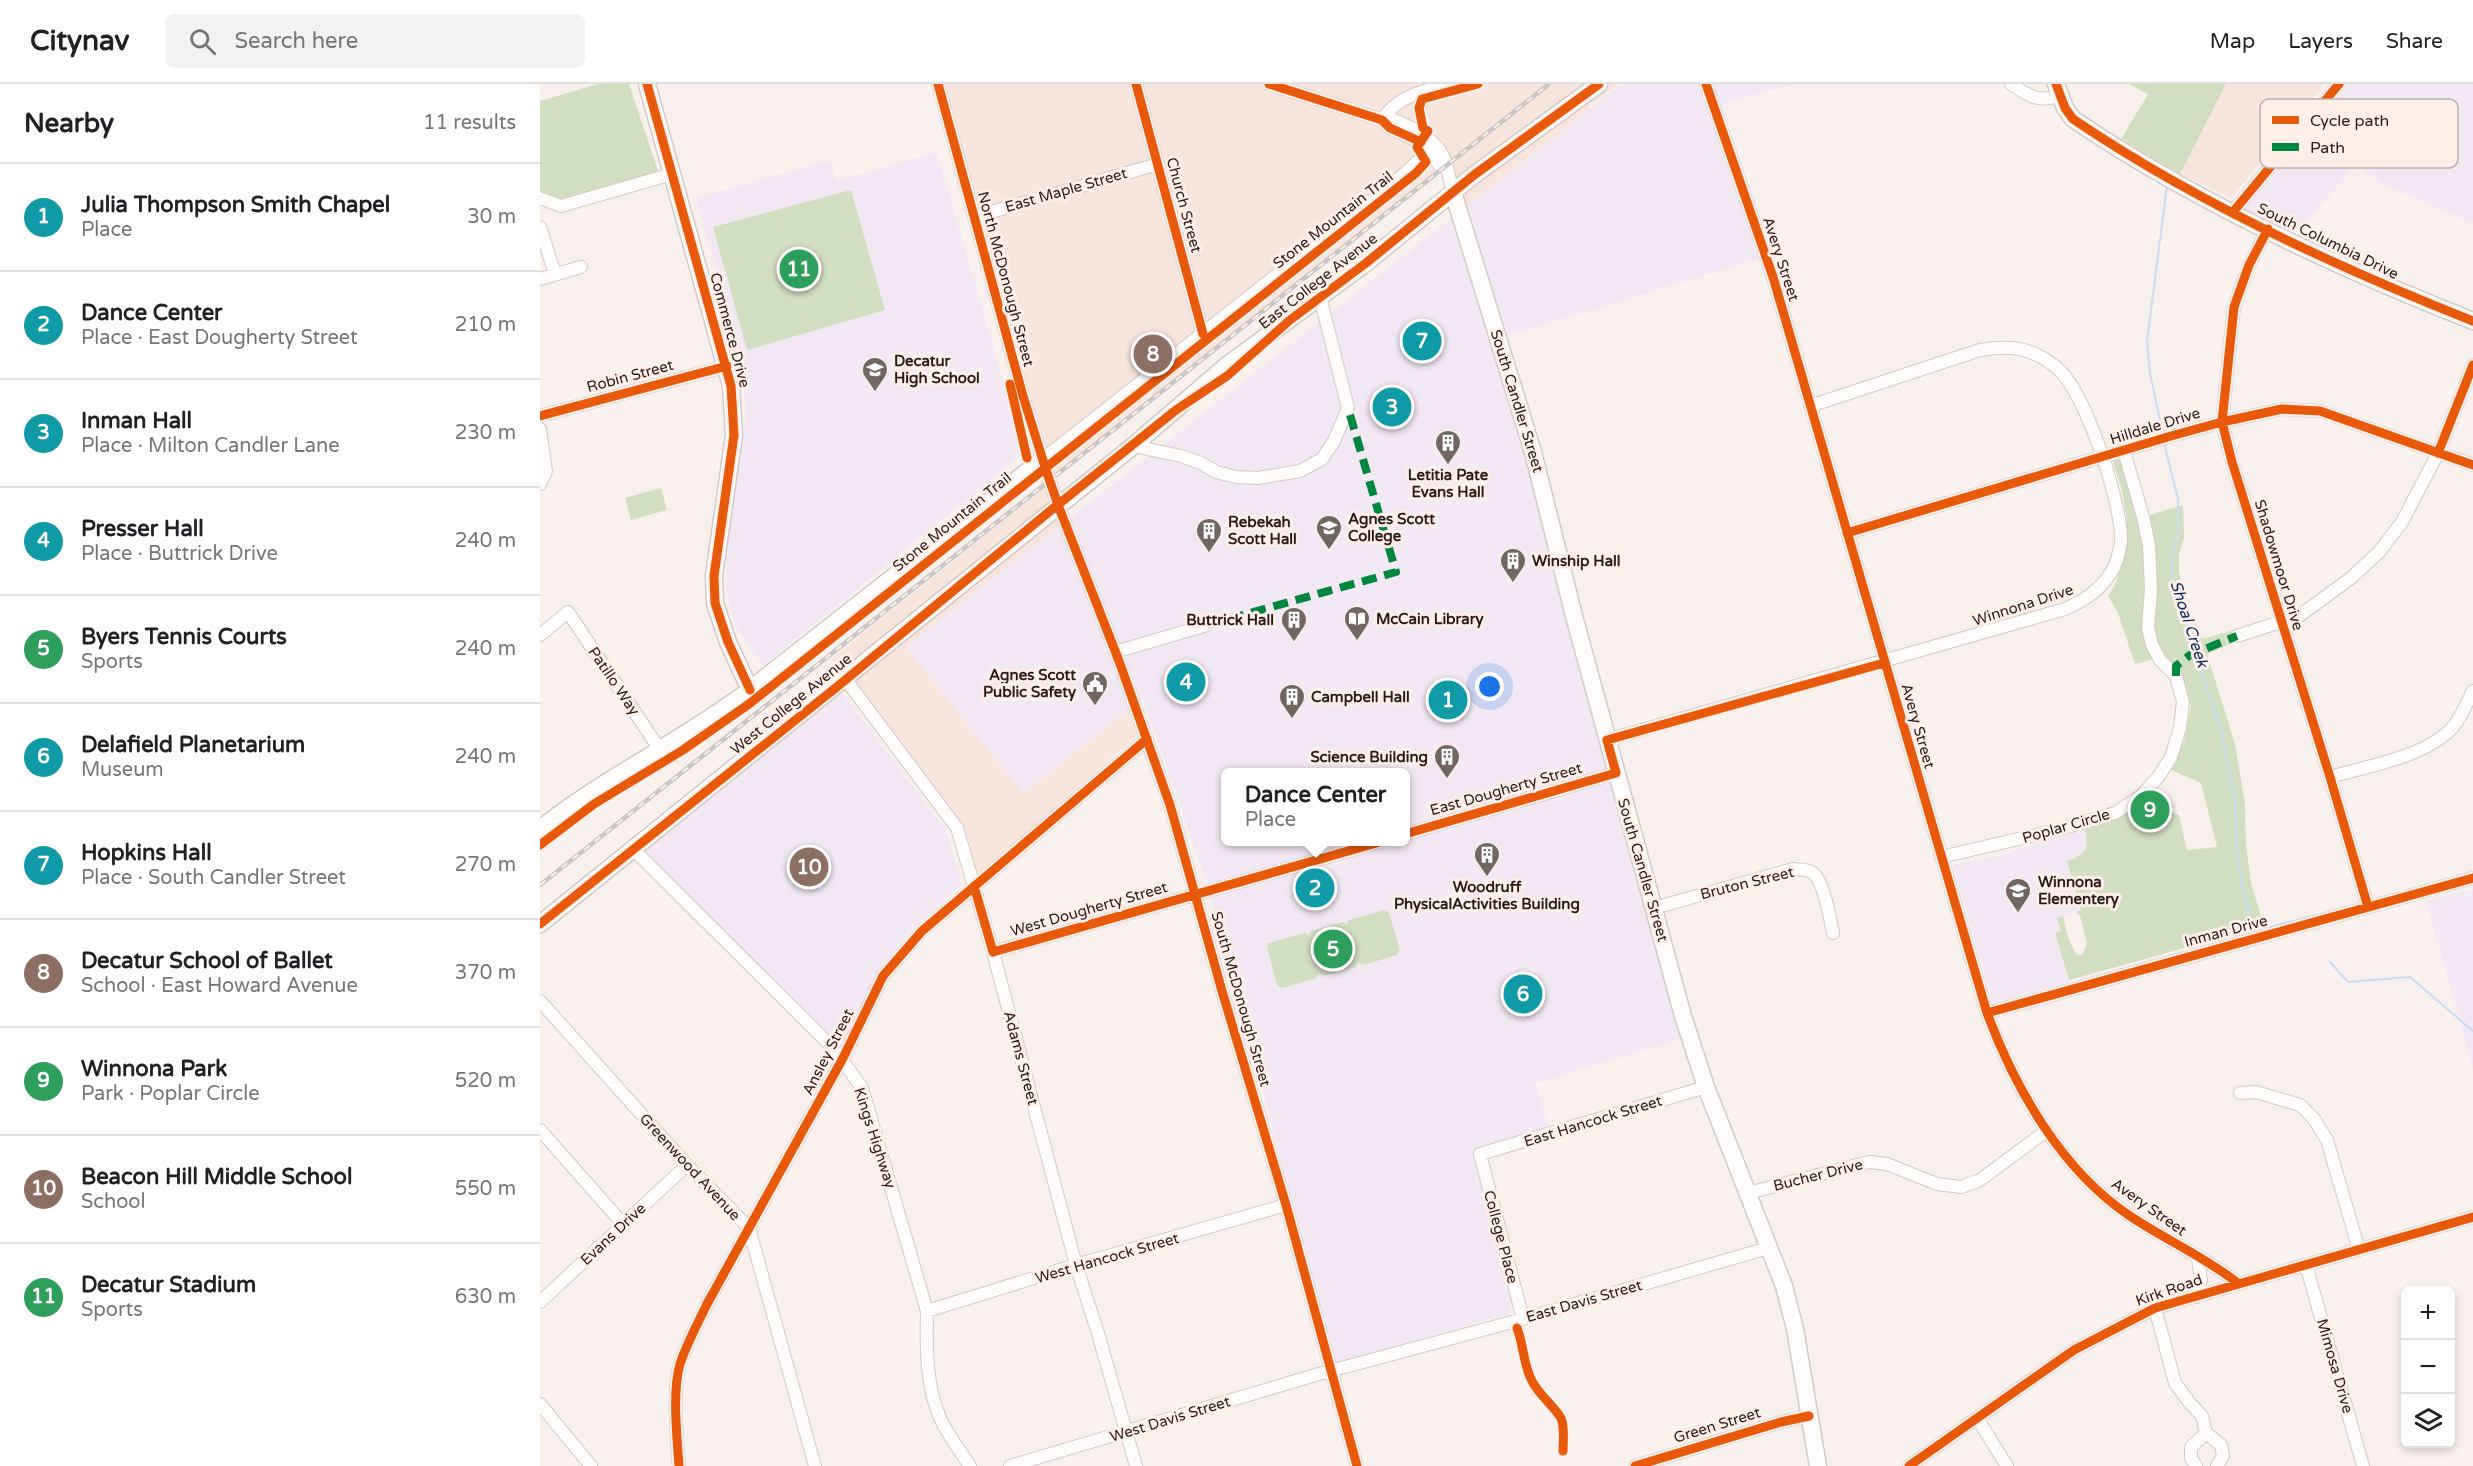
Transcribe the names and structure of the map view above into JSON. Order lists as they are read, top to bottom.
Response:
{
  "streets": {
    "main road": [
      "South Columbia Drive",
      "East College Avenue",
      "Commerce Drive",
      "South Candler Street",
      "West College Avenue"
    ],
    "street": [
      "East Maple Street",
      "Church Street",
      "Avery Street",
      "North McDonough Street",
      "Robin Street",
      "Hilldale Drive",
      "Shadowmoor Drive",
      "Winnona Drive",
      "Patillo Way",
      "East Dougherty Street",
      "Poplar Circle",
      "Bruton Street",
      "West Dougherty Street",
      "Inman Drive",
      "South McDonough Street",
      "Ansley Street",
      "Adams Street",
      "East Hancock Street",
      "Kings Highway",
      "Greenwood Avenue",
      "Bucher Drive",
      "Evans Drive",
      "College Place",
      "West Hancock Street",
      "Kirk Road",
      "East Davis Street",
      "Mimosa Drive",
      "West Davis Street",
      "Green Street"
    ],
    "cycle path": ["Stone Mountain Trail"]
  },
  "crossings": [
    ["East Maple Street", "Church Street"],
    ["East Maple Street", "North McDonough Street"],
    ["South Columbia Drive", "Shadowmoor Drive"],
    ["Avery Street", "Hilldale Drive"],
    ["Avery Street", "Winnona Drive"],
    ["Avery Street", "Poplar Circle"],
    ["Avery Street", "Inman Drive"],
    ["Avery Street", "Bucher Drive"],
    ["Avery Street", "Kirk Road"],
    ["North McDonough Street", "South McDonough Street"],
    ["East College Avenue", "South Candler Street"],
    ["East College Avenue", "West College Avenue"],
    ["East College Avenue", "South McDonough Street"],
    ["Commerce Drive", "Robin Street"],
    ["South Candler Street", "Winnona Drive"],
    ["South Candler Street", "East Dougherty Street"],
    ["South Candler Street", "Bruton Street"],
    ["South Candler Street", "East Hancock Street"],
    ["South Candler Street", "Bucher Drive"],
    ["South Candler Street", "East Davis Street"],
    ["South Candler Street", "Green Street"],
    ["Hilldale Drive", "Shadowmoor Drive"],
    ["Hilldale Drive", "Winnona Drive"],
    ["Hilldale Drive", "Poplar Circle"],
    ["Shadowmoor Drive", "Inman Drive"],
    ["West College Avenue", "South McDonough Street"],
    ["West College Avenue", "Adams Street"],
    ["West College Avenue", "Kings Highway"],
    ["West Dougherty Street", "South McDonough Street"],
    ["West Dougherty Street", "Adams Street"],
    ["South McDonough Street", "Ansley Street"],
    ["South McDonough Street", "West Hancock Street"],
    ["South McDonough Street", "East Davis Street"],
    ["South McDonough Street", "West Davis Street"],
    ["Ansley Street", "Adams Street"],
    ["Ansley Street", "Kings Highway"],
    ["Ansley Street", "Greenwood Avenue"],
    ["Adams Street", "West Hancock Street"],
    ["Adams Street", "West Davis Street"],
    ["East Hancock Street", "College Place"],
    ["Kings Highway", "West Hancock Street"],
    ["Greenwood Avenue", "Evans Drive"],
    ["College Place", "East Davis Street"],
    ["Kirk Road", "Mimosa Drive"],
    ["East Davis Street", "West Davis Street"]
  ],
  "water": ["Shoal Creek"],
  "places": {
    "school or university": ["Decatur High School", "Agnes Scott College", "Winnona Elementery"],
    "building": [
      "Letitia Pate Evans Hall",
      "Rebekah Scott Hall",
      "Winship Hall",
      "Buttrick Hall",
      "Campbell Hall",
      "Science Building",
      "Woodruff PhysicalActivities Building"
    ],
    "library": ["McCain Library"],
    "public building": ["Agnes Scott Public Safety"]
  },
  "legend": ["Cycle path", "Path"],
  "page": {
    "header": "Citynav",
    "search": "Search here",
    "nav": ["Map", "Layers", "Share"],
    "heading": ["Nearby", "11 results"],
    "list": [
      {
        "mark": "1",
        "name": "Julia Thompson Smith Chapel",
        "note": "Place",
        "value": "30 m"
      },
      {
        "mark": "2",
        "name": "Dance Center",
        "note": "Place · East Dougherty Street",
        "value": "210 m"
      },
      {
        "mark": "3",
        "name": "Inman Hall",
        "note": "Place · Milton Candler Lane",
        "value": "230 m"
      },
      {
        "mark": "4",
        "name": "Presser Hall",
        "note": "Place · Buttrick Drive",
        "value": "240 m"
      },
      {
        "mark": "5",
        "name": "Byers Tennis Courts",
        "note": "Sports",
        "value": "240 m"
      },
      {
        "mark": "6",
        "name": "Delafield Planetarium",
        "note": "Museum",
        "value": "240 m"
      },
      {
        "mark": "7",
        "name": "Hopkins Hall",
        "note": "Place · South Candler Street",
        "value": "270 m"
      },
      {
        "mark": "8",
        "name": "Decatur School of Ballet",
        "note": "School · East Howard Avenue",
        "value": "370 m"
      },
      {
        "mark": "9",
        "name": "Winnona Park",
        "note": "Park · Poplar Circle",
        "value": "520 m"
      },
      {
        "mark": "10",
        "name": "Beacon Hill Middle School",
        "note": "School",
        "value": "550 m"
      },
      {
        "mark": "11",
        "name": "Decatur Stadium",
        "note": "Sports",
        "value": "630 m"
      }
    ],
    "pins": [
      "11",
      "7",
      "8",
      "3",
      "4",
      "1",
      "9",
      "10",
      "2",
      "5",
      "6"
    ],
    "popup": ["Dance Center", "Place"],
    "map_buttons": ["+", "−"]
  }
}
